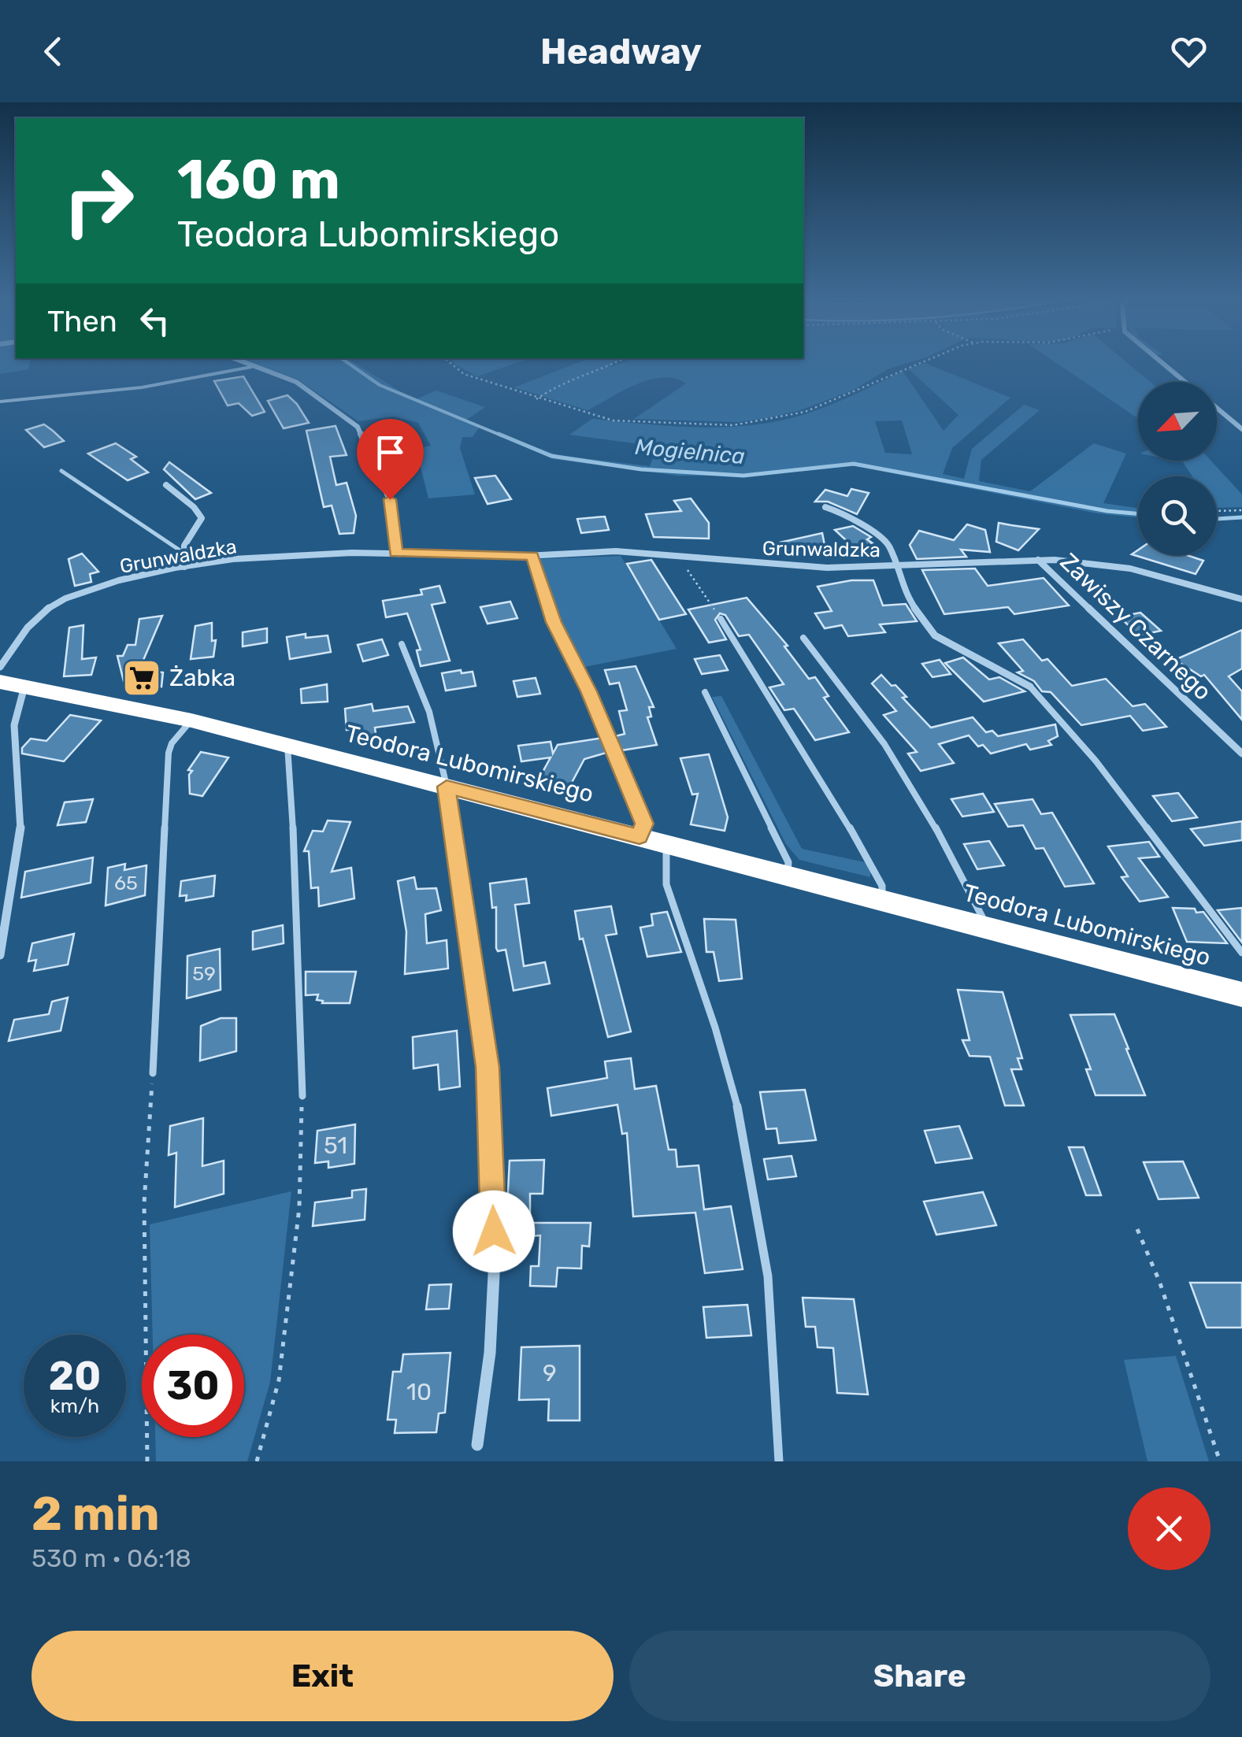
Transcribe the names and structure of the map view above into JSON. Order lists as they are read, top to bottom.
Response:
{
  "streets": {
    "highway": ["Teodora Lubomirskiego"],
    "street": ["Grunwaldzka", "Zawiszy Czarnego"]
  },
  "crossings": [
    ["Grunwaldzka", "Zawiszy Czarnego"]
  ],
  "water": ["Mogielnica"],
  "places": {
    "supermarket": ["Żabka"]
  },
  "house_numbers": [
    "65",
    "59",
    "51",
    "9",
    "10"
  ],
  "north": "bottom left",
  "page": {
    "header": "Headway",
    "turn": ["160 m", "Teodora Lubomirskiego"],
    "then": "Then",
    "speed": "20 km/h",
    "limit": "30",
    "heading": ["2 min", "530 m · 06:18"],
    "buttons": ["Exit", "Share"]
  }
}
